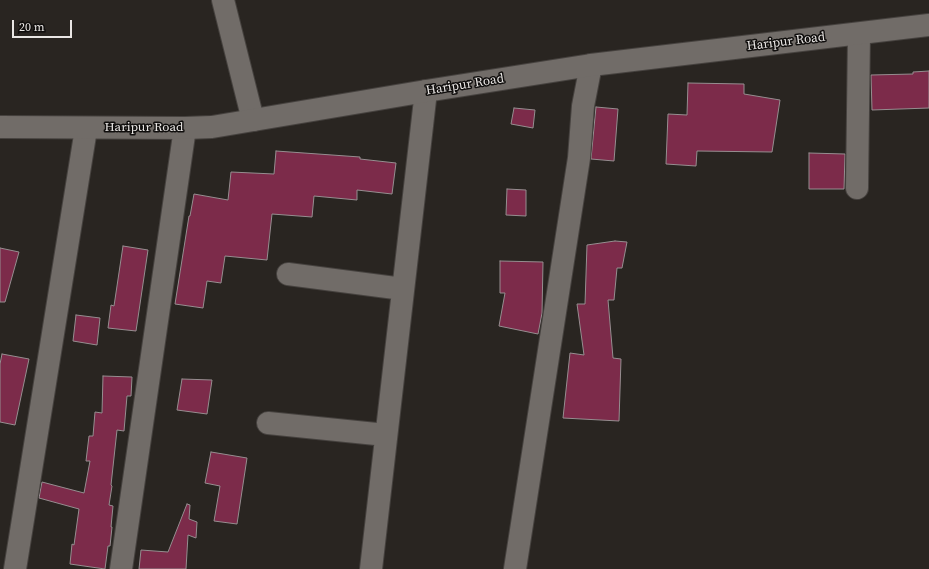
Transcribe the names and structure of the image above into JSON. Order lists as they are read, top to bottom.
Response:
{
  "streets": {
    "street": ["Haripur Road"]
  },
  "scale_bar": "20 m"
}
